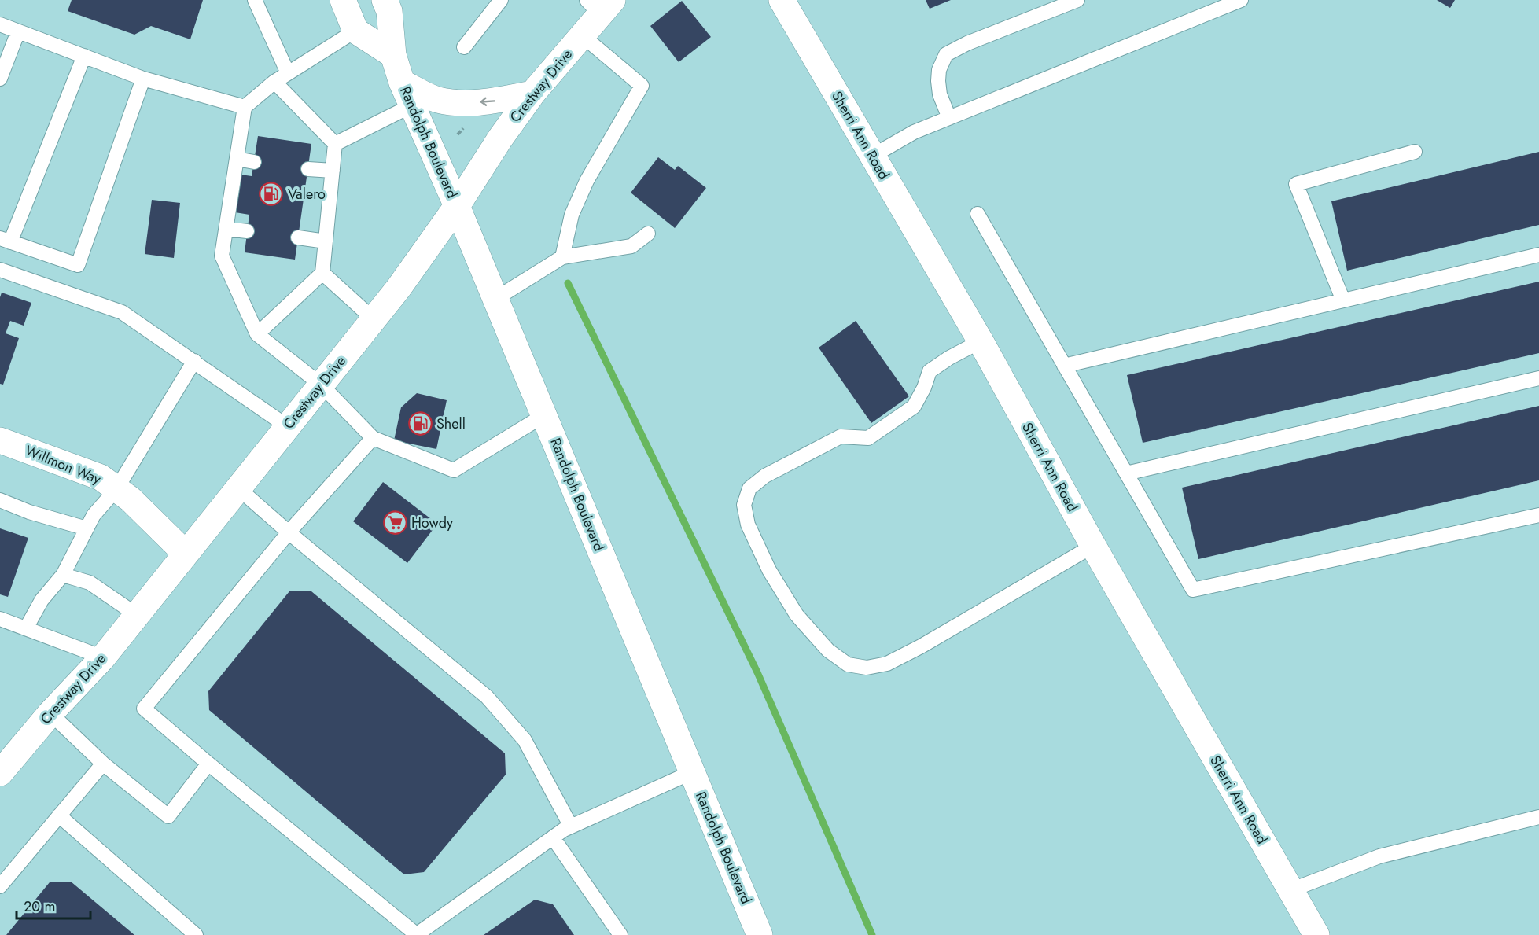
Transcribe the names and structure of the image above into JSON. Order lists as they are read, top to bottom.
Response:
{
  "streets": {
    "main road": [
      "Crestway Drive",
      "Sherri Ann Road",
      "Randolph Boulevard",
      "Willmon Way"
    ]
  },
  "crossings": [
    ["Crestway Drive", "Randolph Boulevard"],
    ["Crestway Drive", "Willmon Way"]
  ],
  "places": {
    "fuel station": ["Valero", "Shell"],
    "supermarket": ["Howdy"]
  },
  "scale_bar": "20 m"
}
